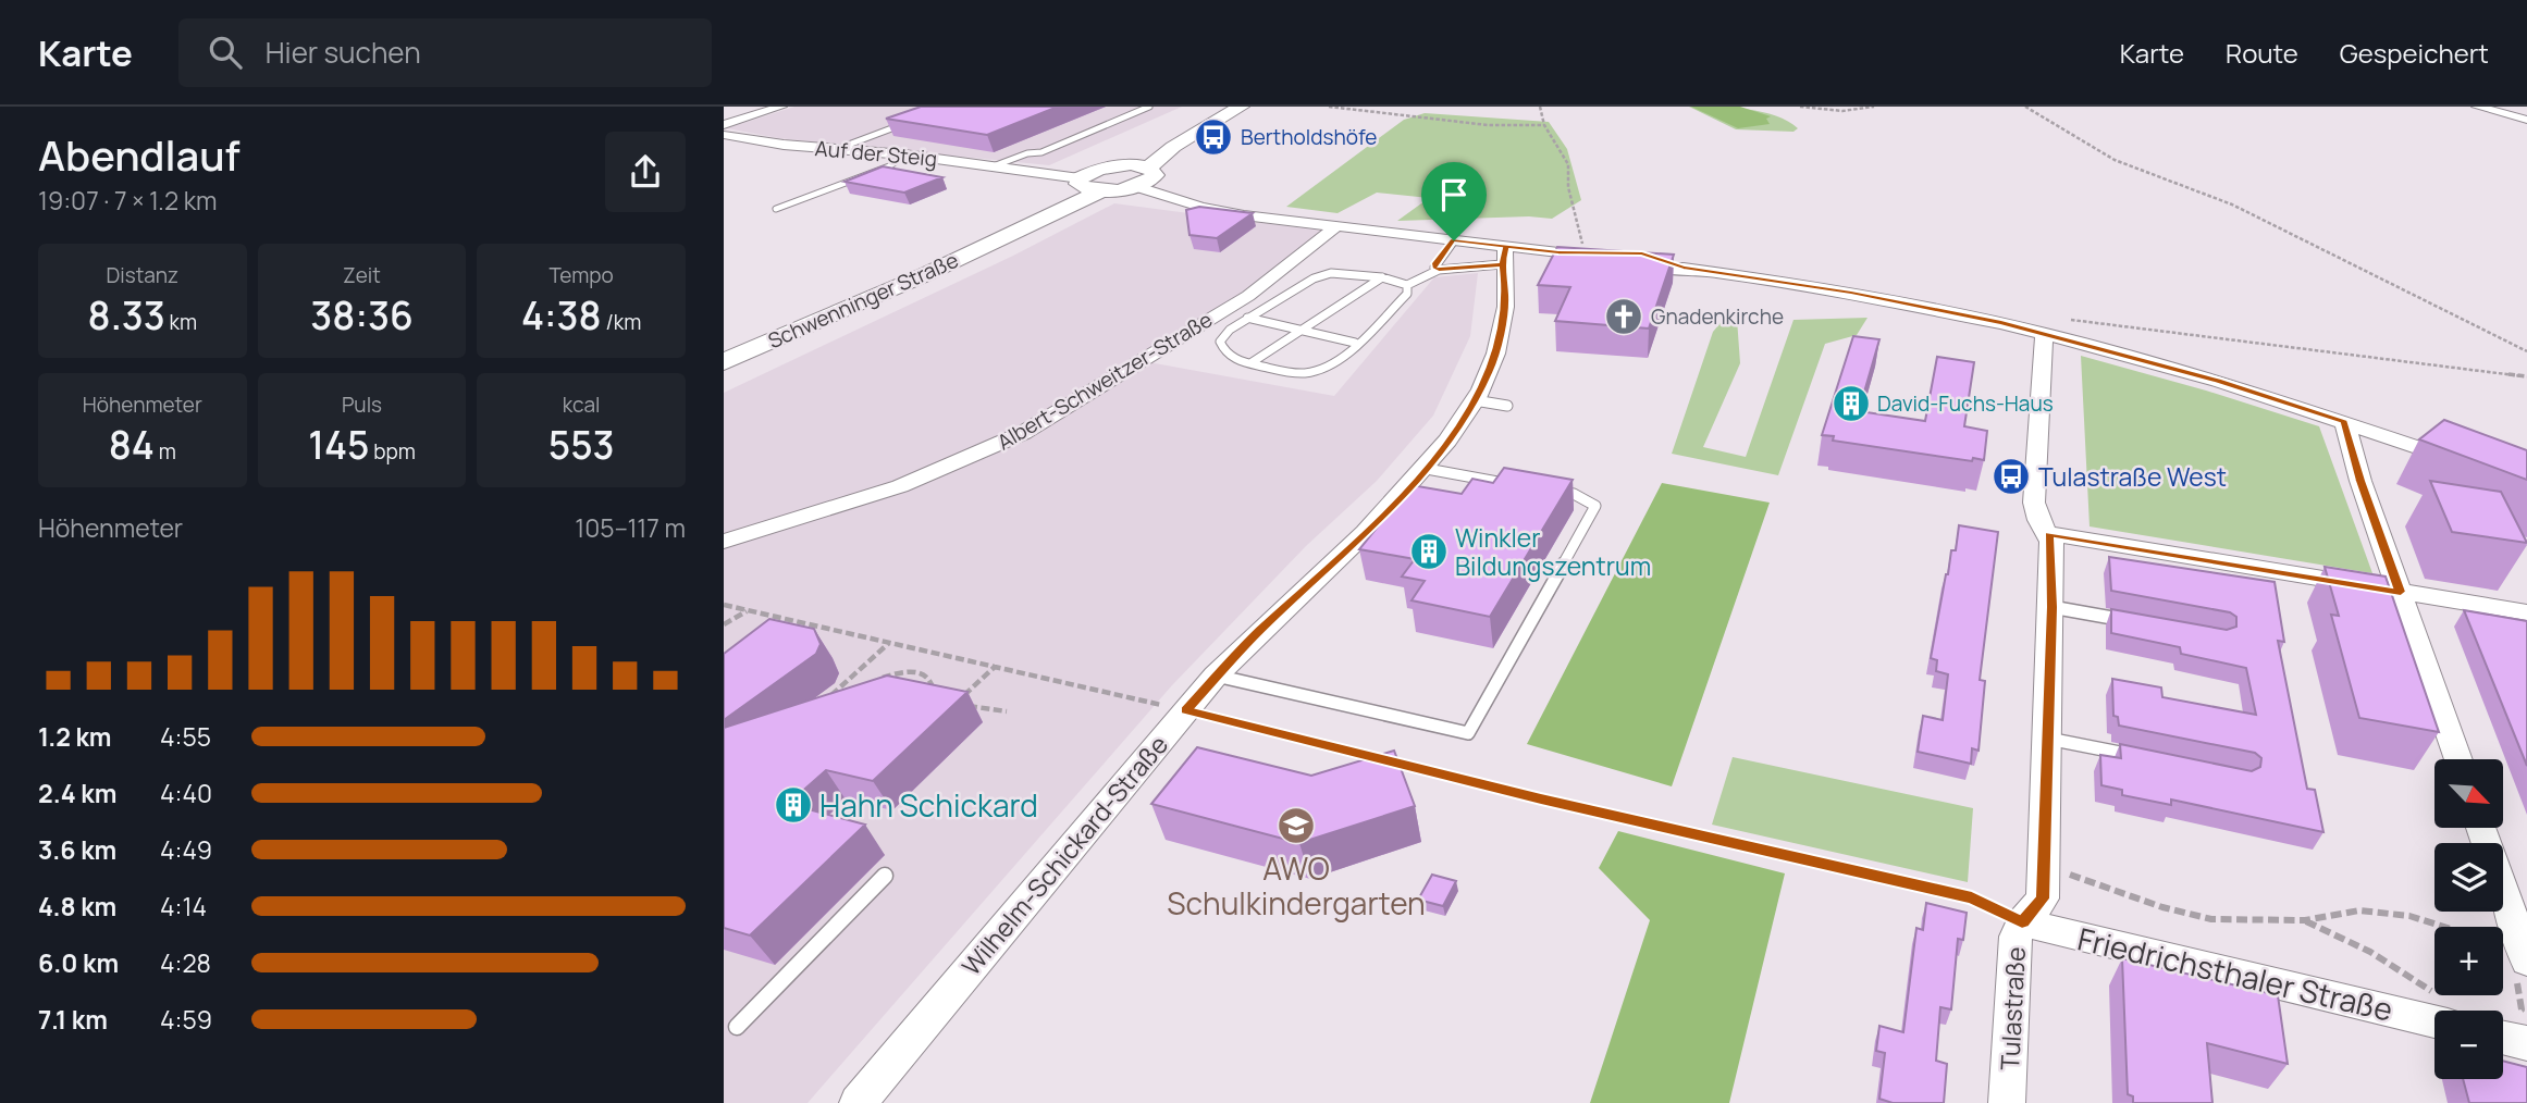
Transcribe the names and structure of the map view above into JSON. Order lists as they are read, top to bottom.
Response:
{
  "streets": {
    "main road": ["Schwenninger Straße"],
    "street": [
      "Auf der Steig",
      "Albert-Schweitzer-Straße",
      "Wilhelm-Schickard-Straße",
      "Friedrichsthaler Straße",
      "Tulastraße"
    ]
  },
  "crossings": [
    ["Auf der Steig", "Schwenninger Straße"],
    ["Friedrichsthaler Straße", "Tulastraße"]
  ],
  "places": {
    "bus stop": ["Bertholdshöfe", "Tulastraße West"],
    "church": ["Gnadenkirche"],
    "building": ["David-Fuchs-Haus", "Winkler Bildungszentrum", "Hahn Schickard"],
    "school or university": ["AWO Schulkindergarten"]
  },
  "north": "bottom right",
  "page": {
    "header": "Karte",
    "search": "Hier suchen",
    "nav": ["Karte", "Route", "Gespeichert"],
    "heading": ["Abendlauf", "19:07 · 7 × 1.2 km"],
    "stats": [
      ["Distanz", "8.33 km"],
      ["Zeit", "38:36"],
      ["Tempo", "4:38 /km"],
      ["Höhenmeter", "84 m"],
      ["Puls", "145 bpm"],
      ["kcal", "553"]
    ],
    "chart": ["Höhenmeter", "105–117 m"],
    "list": [
      {
        "name": "1.2 km",
        "note": "4:55"
      },
      {
        "name": "2.4 km",
        "note": "4:40"
      },
      {
        "name": "3.6 km",
        "note": "4:49"
      },
      {
        "name": "4.8 km",
        "note": "4:14"
      },
      {
        "name": "6.0 km",
        "note": "4:28"
      },
      {
        "name": "7.1 km",
        "note": "4:59"
      }
    ],
    "map_buttons": ["+", "−"]
  }
}
